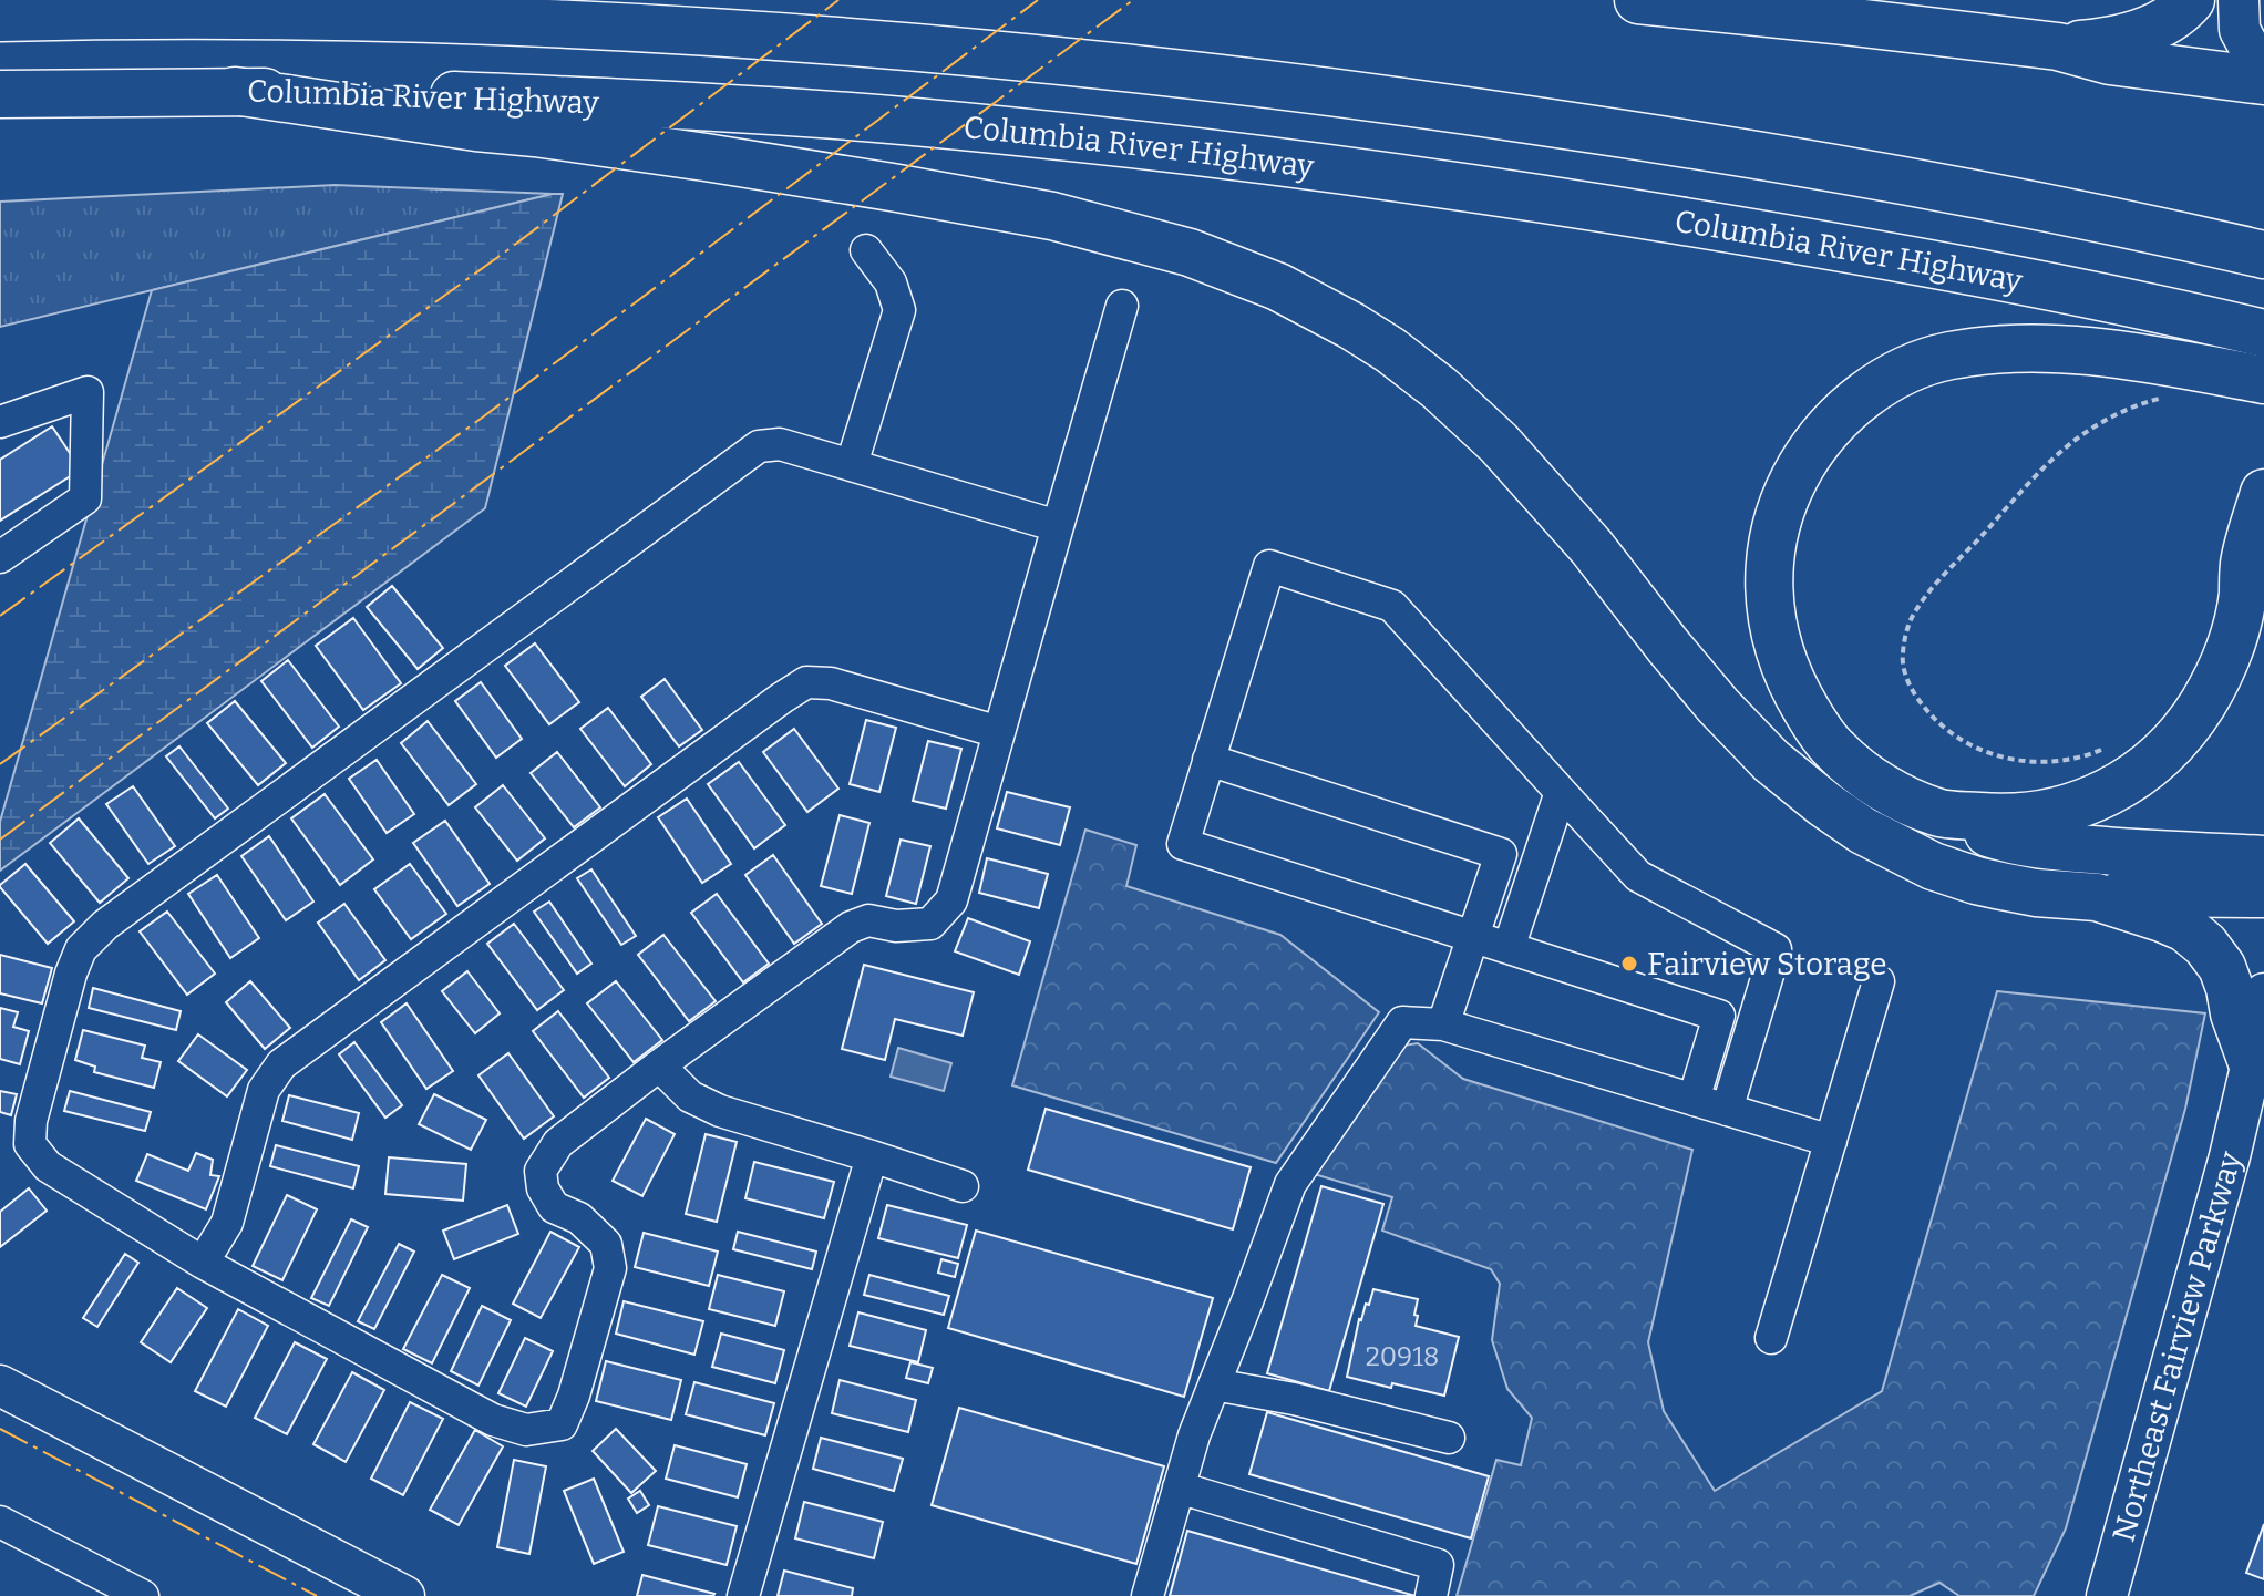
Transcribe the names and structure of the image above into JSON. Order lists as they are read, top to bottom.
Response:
{
  "streets": {
    "highway": ["Columbia River Highway"],
    "main road": ["Northeast Fairview Parkway"]
  },
  "places": ["Fairview Storage"],
  "house_numbers": ["20918"]
}
